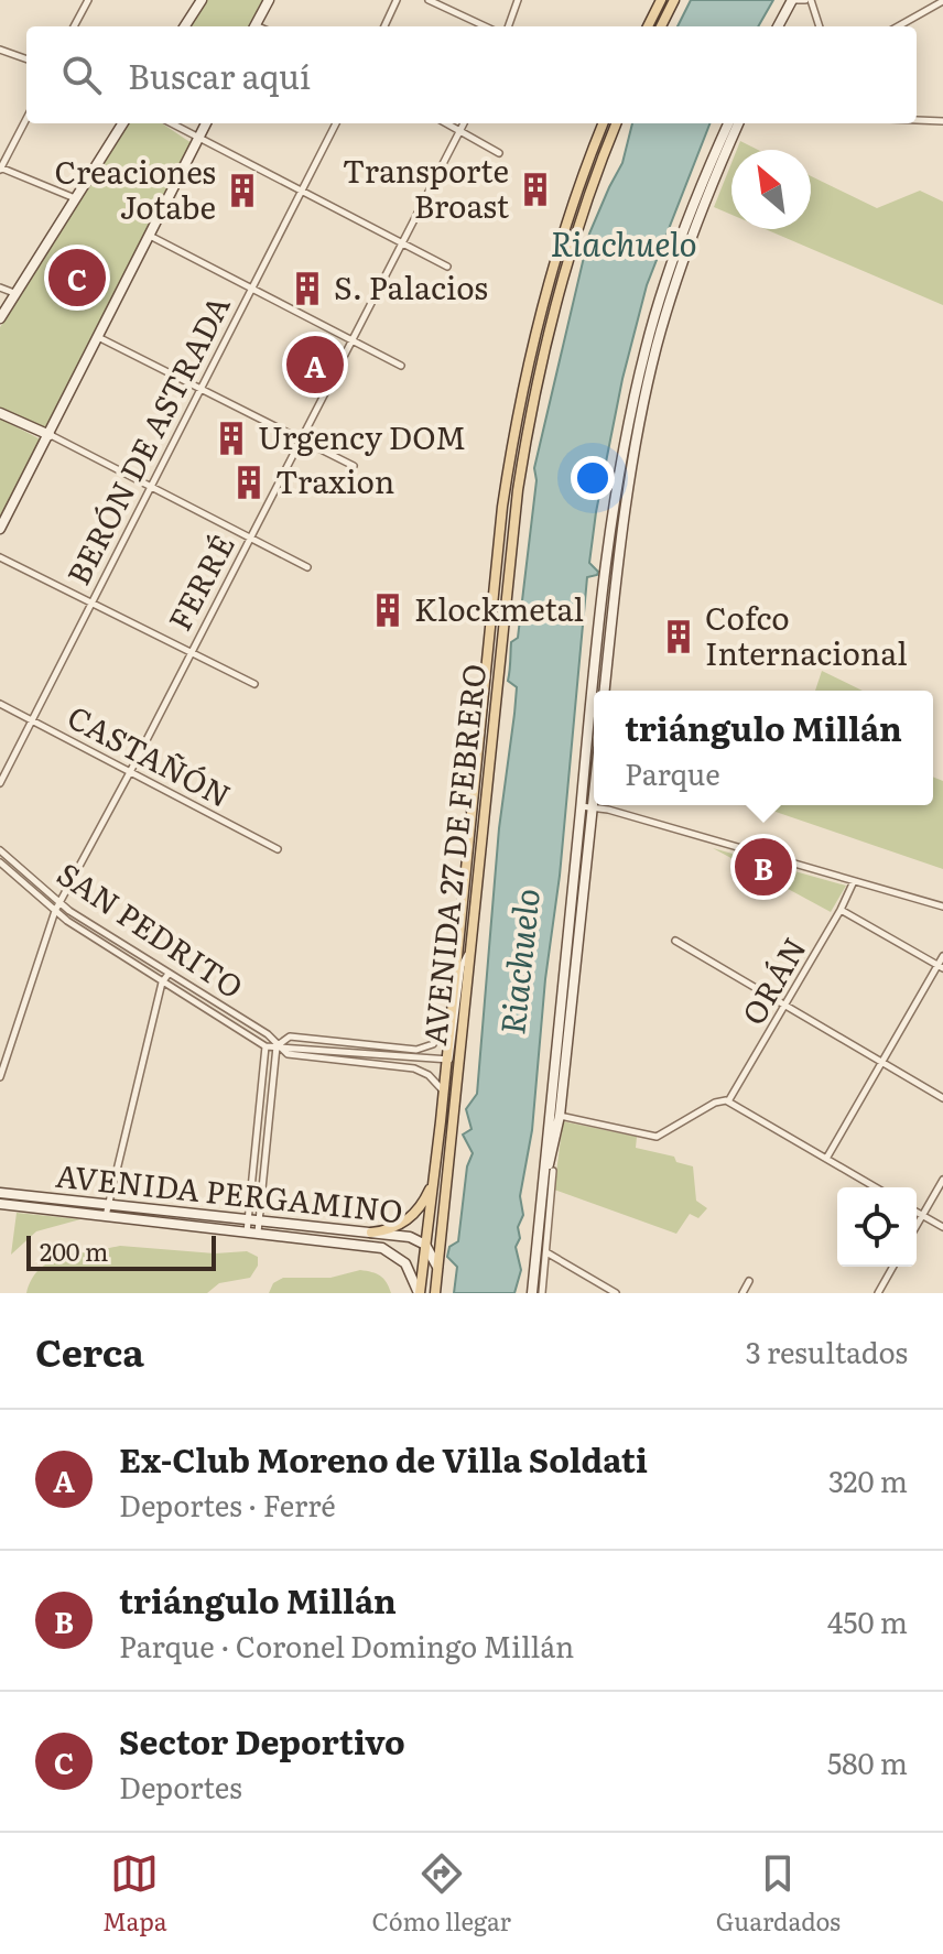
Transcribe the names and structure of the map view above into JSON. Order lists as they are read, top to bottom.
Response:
{
  "streets": {
    "main road": ["AVENIDA 27 DE FEBRERO", "AVENIDA PERGAMINO"],
    "street": [
      "BERÓN DE ASTRADA",
      "FERRÉ",
      "CASTAÑÓN",
      "SAN PEDRITO",
      "ORÁN"
    ]
  },
  "crossings": [
    ["BERÓN DE ASTRADA", "CASTAÑÓN"],
    ["FERRÉ", "CASTAÑÓN"],
    ["FERRÉ", "SAN PEDRITO"],
    ["AVENIDA 27 DE FEBRERO", "SAN PEDRITO"],
    ["AVENIDA 27 DE FEBRERO", "AVENIDA PERGAMINO"]
  ],
  "water": ["Riachuelo"],
  "places": {
    "building": [
      "Transporte Broast",
      "Creaciones Jotabe",
      "S. Palacios",
      "Urgency DOM",
      "Traxion",
      "Klockmetal",
      "Cofco Internacional"
    ]
  },
  "scale_bar": "200 m",
  "north": "top left",
  "page": {
    "search": "Buscar aquí",
    "pins": ["C", "A", "B"],
    "popup": ["triángulo Millán", "Parque"],
    "scale": "200 m",
    "heading": ["Cerca", "3 resultados"],
    "list": [
      {
        "mark": "A",
        "name": "Ex-Club Moreno de Villa Soldati",
        "note": "Deportes · Ferré",
        "value": "320 m"
      },
      {
        "mark": "B",
        "name": "triángulo Millán",
        "note": "Parque · Coronel Domingo Millán",
        "value": "450 m"
      },
      {
        "mark": "C",
        "name": "Sector Deportivo",
        "note": "Deportes",
        "value": "580 m"
      }
    ],
    "nav": ["Mapa", "Cómo llegar", "Guardados"]
  }
}
